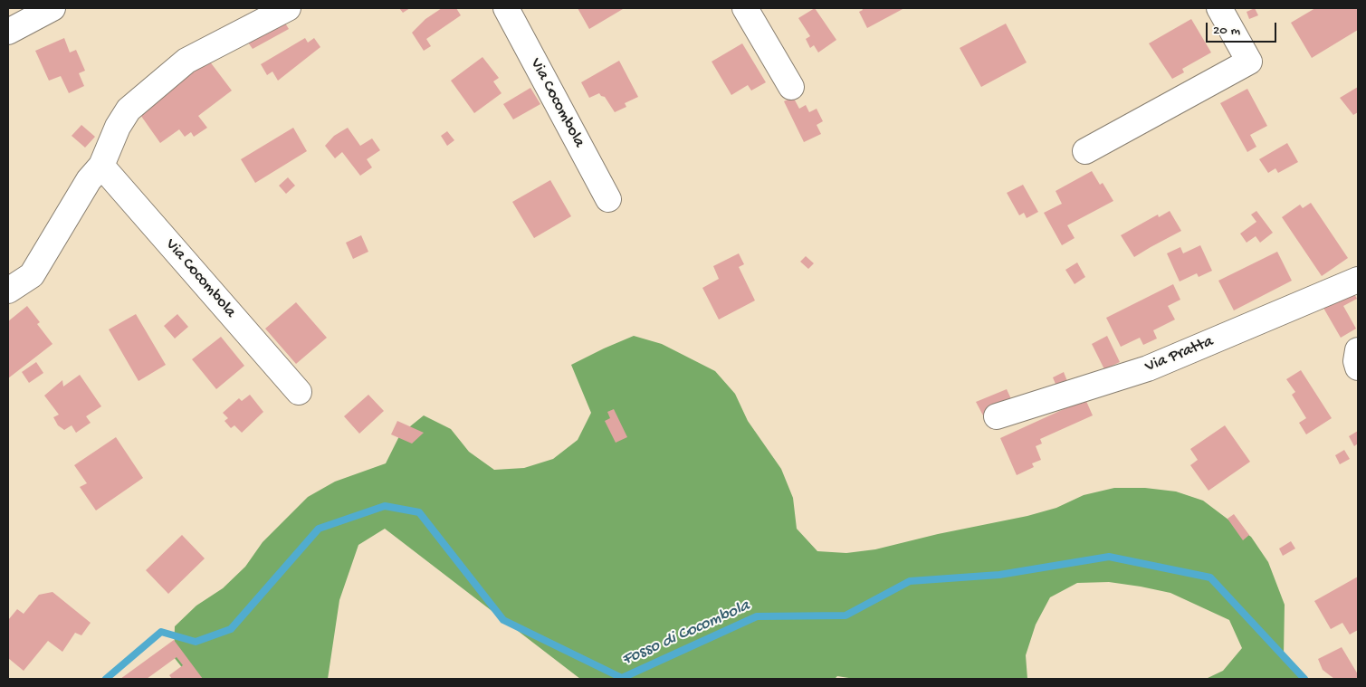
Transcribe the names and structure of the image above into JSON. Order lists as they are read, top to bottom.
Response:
{
  "streets": {
    "street": ["Via Cocombola", "Via Pratta"]
  },
  "water": ["Fosso di Cocombola"],
  "scale_bar": "20 m"
}
